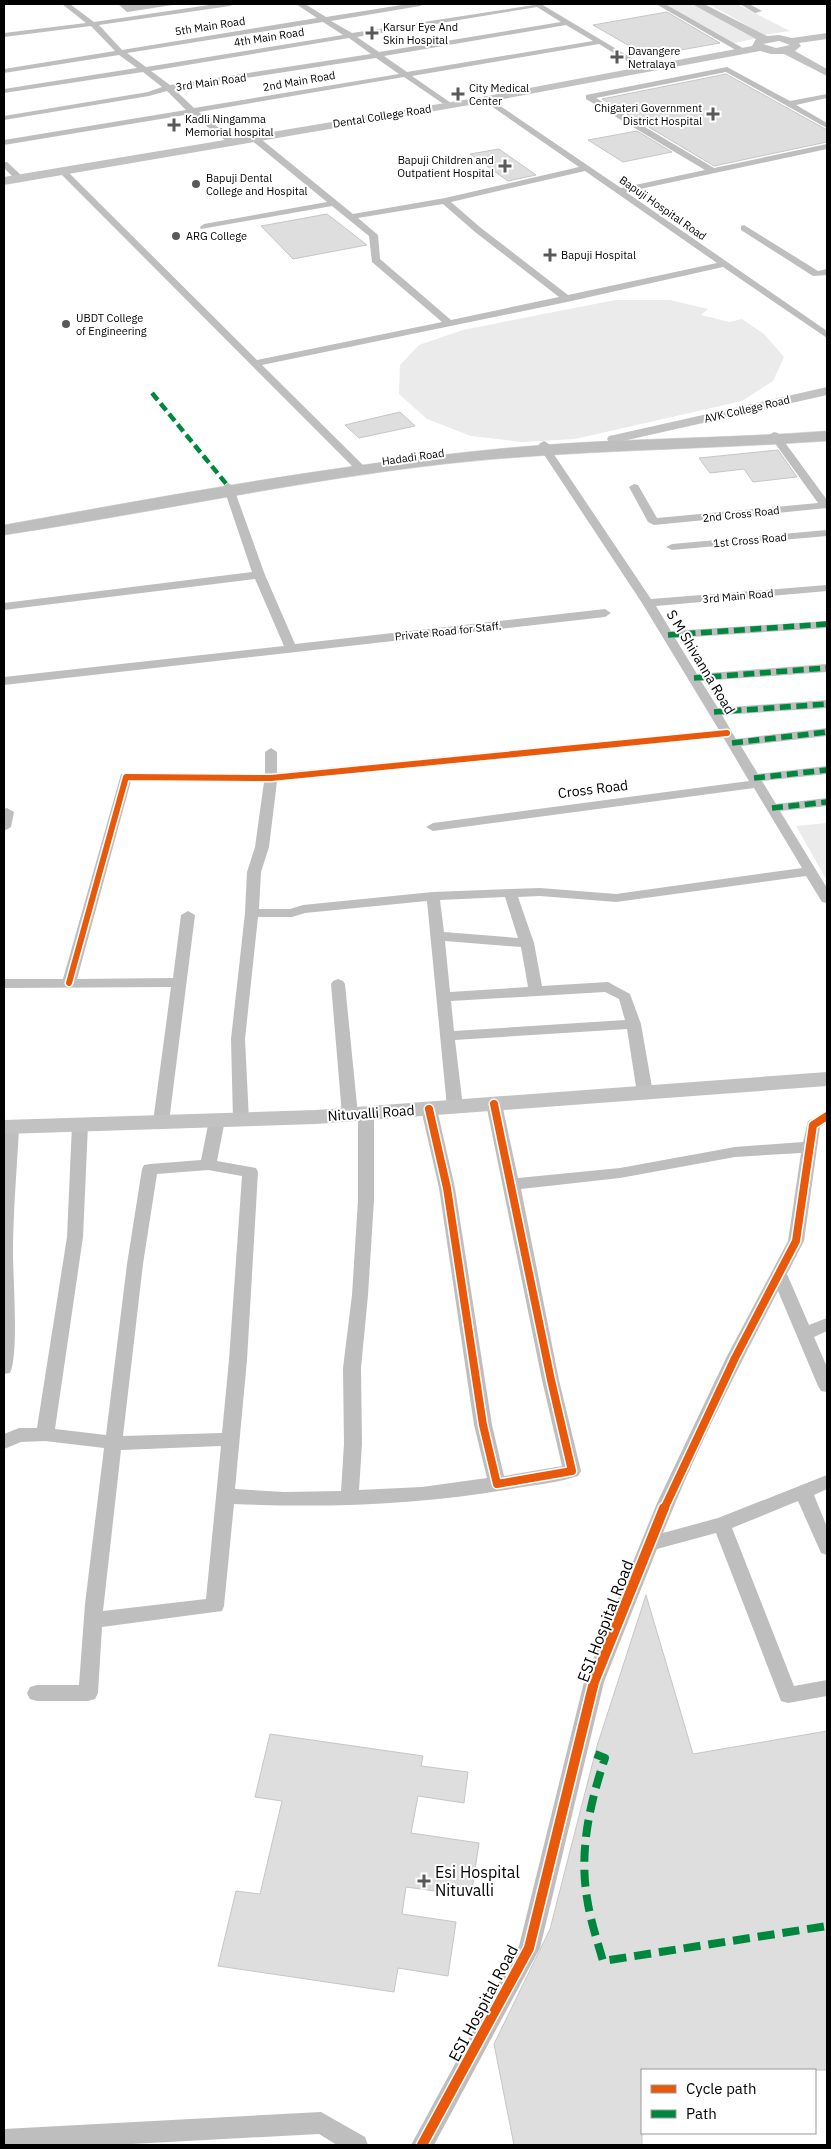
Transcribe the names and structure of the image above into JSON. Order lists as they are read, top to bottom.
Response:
{
  "streets": {
    "street": [
      "5th Main Road",
      "4th Main Road",
      "2nd Main Road",
      "3rd Main Road",
      "Dental College Road",
      "Bapuji Hospital Road",
      "AVK College Road",
      "2nd Cross Road",
      "1st Cross Road",
      "Private Road for Staff.",
      "S M Shivanna Road",
      "Cross Road",
      "Nituvalli Road",
      "ESI Hospital Road"
    ]
  },
  "crossings": [
    ["3rd Main Road", "S M Shivanna Road"],
    ["Dental College Road", "Bapuji Hospital Road"],
    ["S M Shivanna Road", "Cross Road"]
  ],
  "places": {
    "health": [
      "Karsur Eye And Skin Hospital",
      "Davangere Netralaya",
      "City Medical Center",
      "Chigateri Government District Hospital",
      "Kadli Ningamma Memorial hospital",
      "Bapuji Children and Outpatient Hospital",
      "Bapuji Hospital",
      "Esi Hospital Nituvalli"
    ],
    "other": ["Bapuji Dental College and Hospital", "ARG College", "UBDT College of Engineering"]
  },
  "legend": ["Cycle path", "Path"]
}
